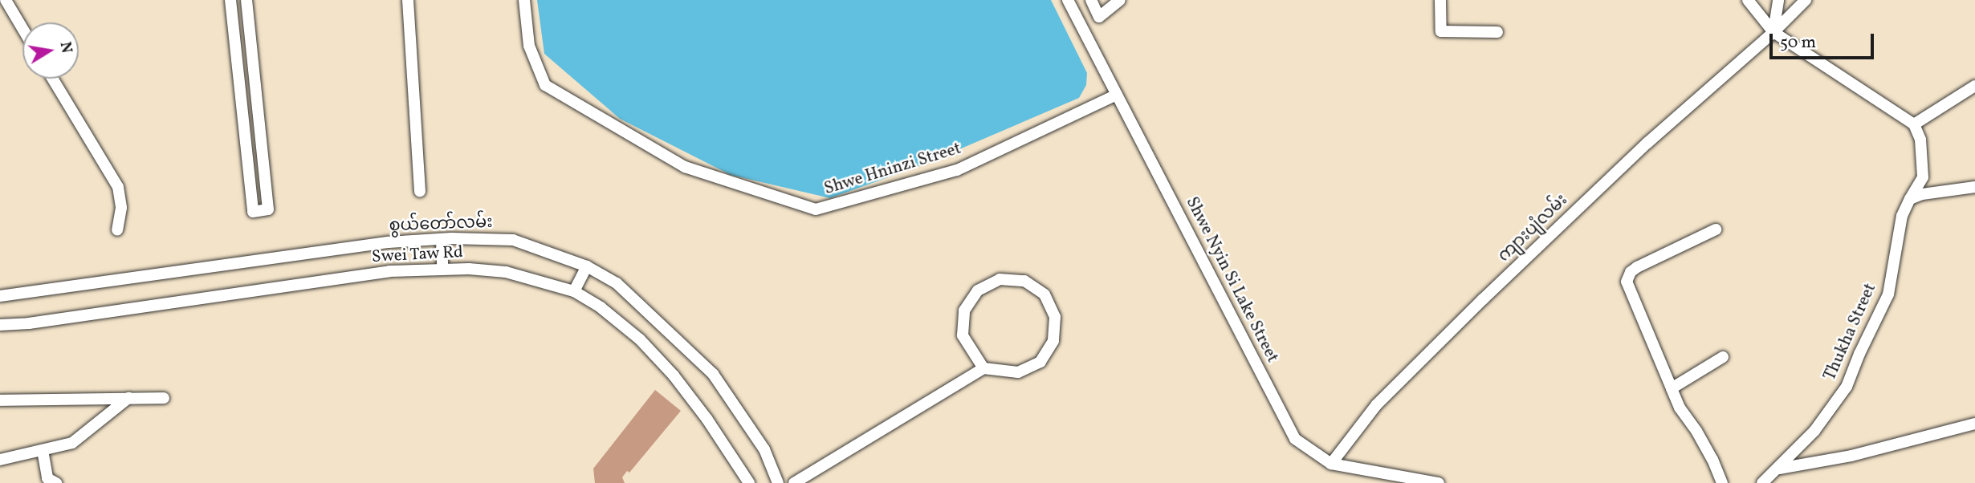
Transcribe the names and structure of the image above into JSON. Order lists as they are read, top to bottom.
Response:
{
  "streets": {
    "street": [
      "Shwe Hninzi Street",
      "စွယ်တော်လမ်း",
      "ကျားပျံလမ်း",
      "Swei Taw Rd",
      "Shwe Nyin Si Lake Street",
      "Thukha Street"
    ]
  },
  "crossings": [
    ["Shwe Hninzi Street", "Shwe Nyin Si Lake Street"],
    ["ကျားပျံလမ်း", "Shwe Nyin Si Lake Street"]
  ],
  "scale_bar": "50 m",
  "north": "right"
}
